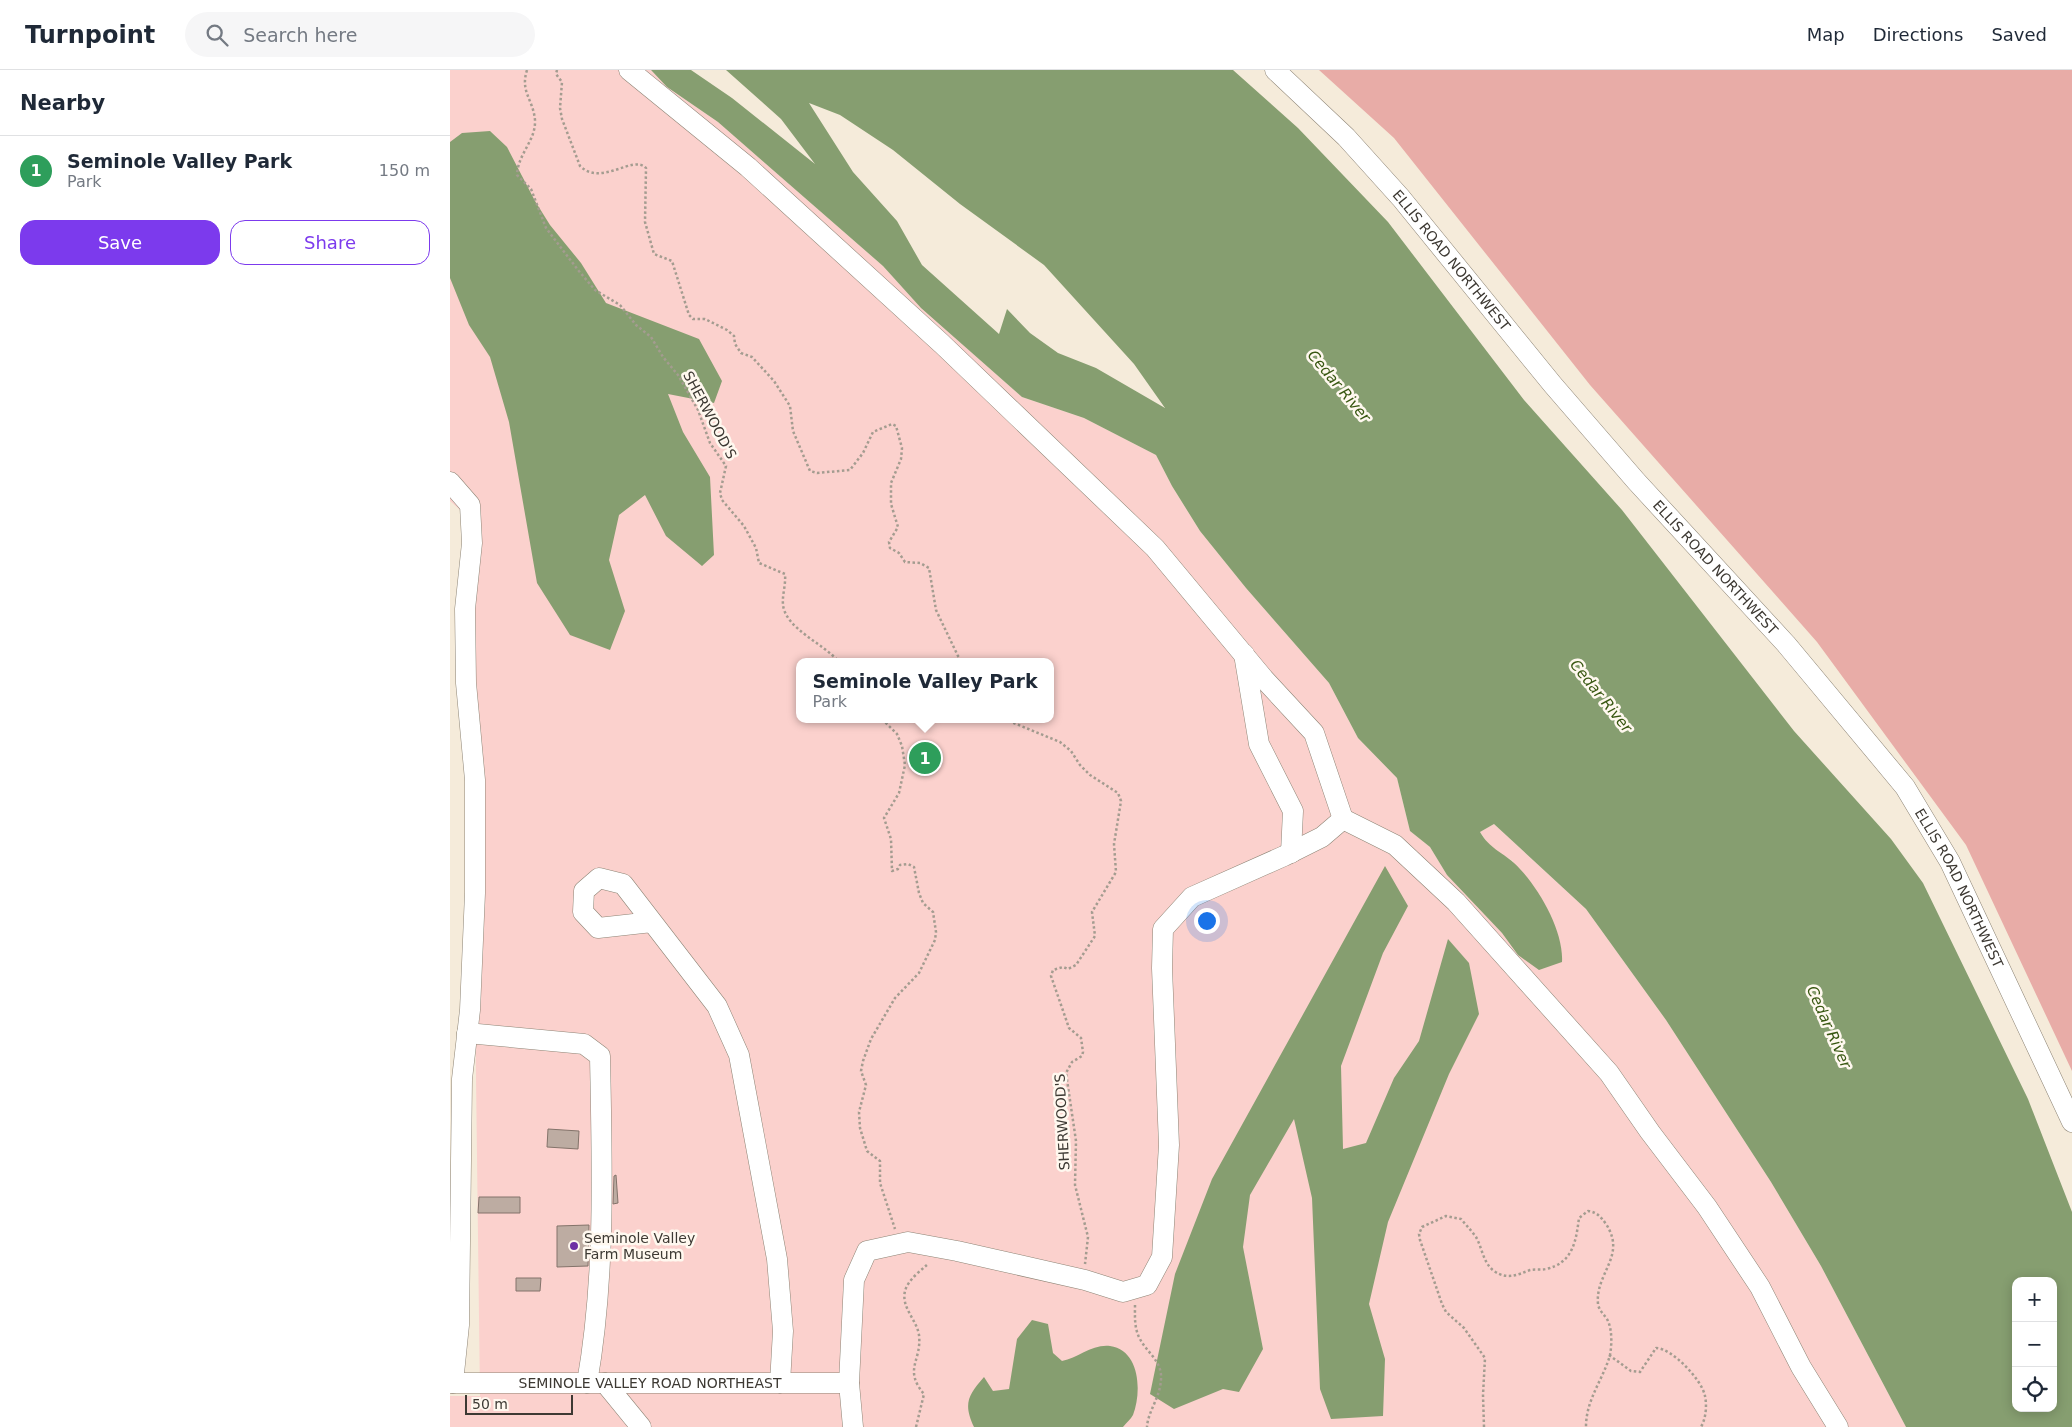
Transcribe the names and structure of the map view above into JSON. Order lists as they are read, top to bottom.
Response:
{
  "streets": {
    "street": ["ELLIS ROAD NORTHWEST", "SEMINOLE VALLEY ROAD NORTHEAST"],
    "path": ["SHERWOOD'S"]
  },
  "water": ["Cedar River"],
  "places": ["Seminole Valley Farm Museum"],
  "scale_bar": "50 m",
  "page": {
    "header": "Turnpoint",
    "search": "Search here",
    "nav": ["Map", "Directions", "Saved"],
    "heading": "Nearby",
    "list": [
      {
        "mark": "1",
        "name": "Seminole Valley Park",
        "note": "Park",
        "value": "150 m"
      }
    ],
    "buttons": ["Save", "Share"],
    "popup": ["Seminole Valley Park", "Park"],
    "pins": "1",
    "map_buttons": ["+", "−"],
    "scale": "50 m"
  }
}
